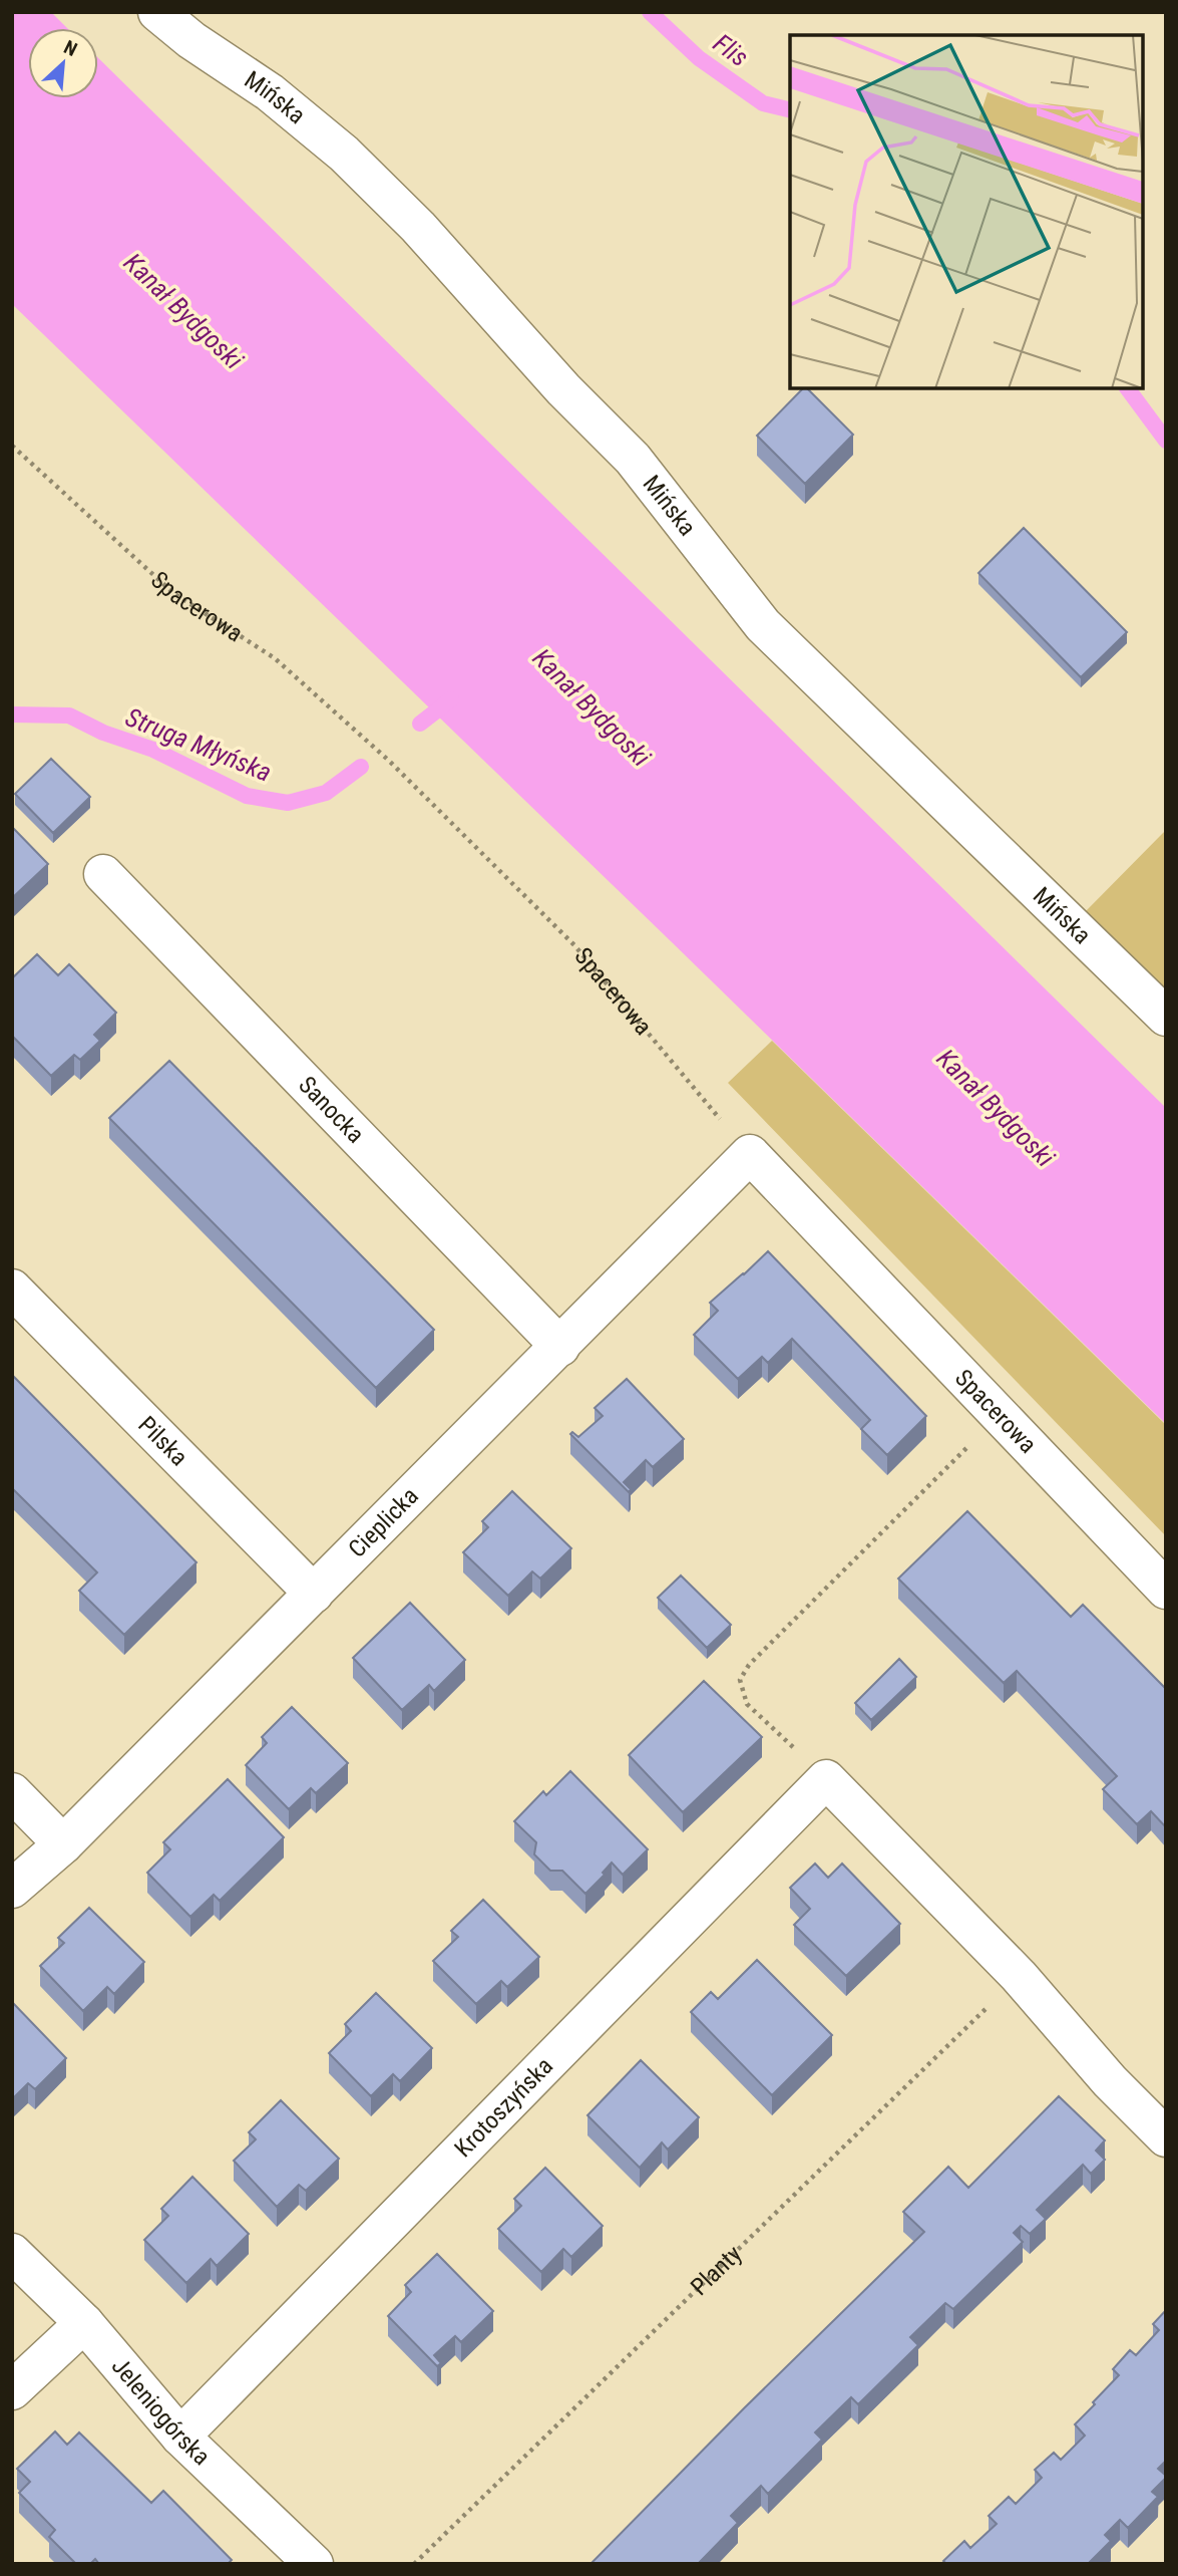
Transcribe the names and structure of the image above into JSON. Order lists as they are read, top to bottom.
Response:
{
  "streets": {
    "street": [
      "Mińska",
      "Spacerowa",
      "Sanocka",
      "Pilska",
      "Cieplicka",
      "Krotoszyńska",
      "Jeleniogórska"
    ],
    "path": ["Planty"]
  },
  "crossings": [
    ["Spacerowa", "Cieplicka"],
    ["Sanocka", "Cieplicka"],
    ["Pilska", "Cieplicka"],
    ["Krotoszyńska", "Jeleniogórska"]
  ],
  "water": ["Flis", "Kanał Bydgoski", "Struga Młyńska"],
  "north": "top right"
}
